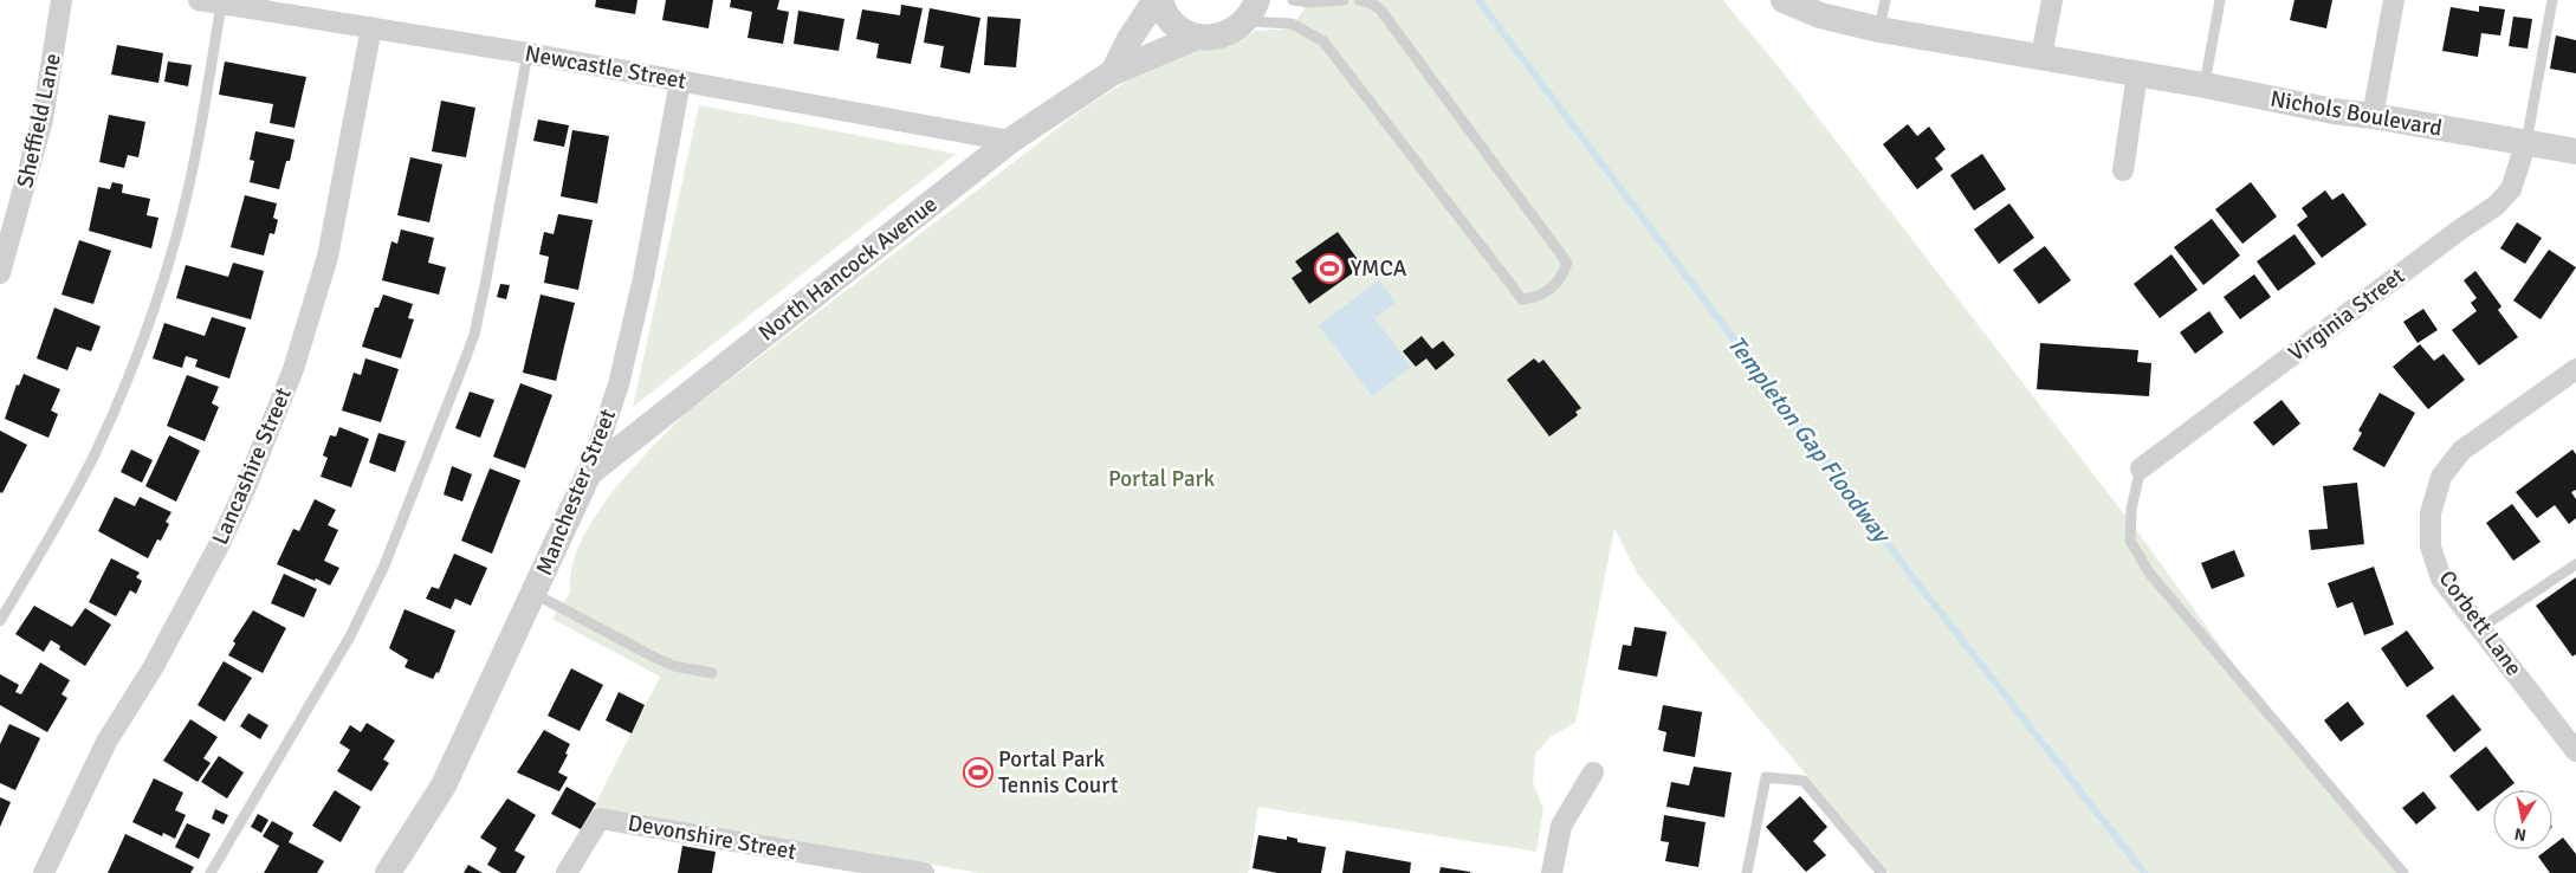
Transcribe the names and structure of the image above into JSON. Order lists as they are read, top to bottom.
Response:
{
  "streets": {
    "street": [
      "Newcastle Street",
      "Nichols Boulevard",
      "Sheffield Lane",
      "North Hancock Avenue",
      "Virginia Street",
      "Lancashire Street",
      "Manchester Street",
      "Corbett Lane",
      "Devonshire Street"
    ]
  },
  "crossings": [
    ["Newcastle Street", "North Hancock Avenue"],
    ["Newcastle Street", "Lancashire Street"],
    ["Newcastle Street", "Manchester Street"],
    ["Nichols Boulevard", "Virginia Street"],
    ["North Hancock Avenue", "Manchester Street"]
  ],
  "water": ["Templeton Gap Floodway"],
  "parks": ["Portal Park"],
  "places": {
    "sports": ["YMCA", "Portal Park Tennis Court"]
  },
  "north": "bottom"
}
